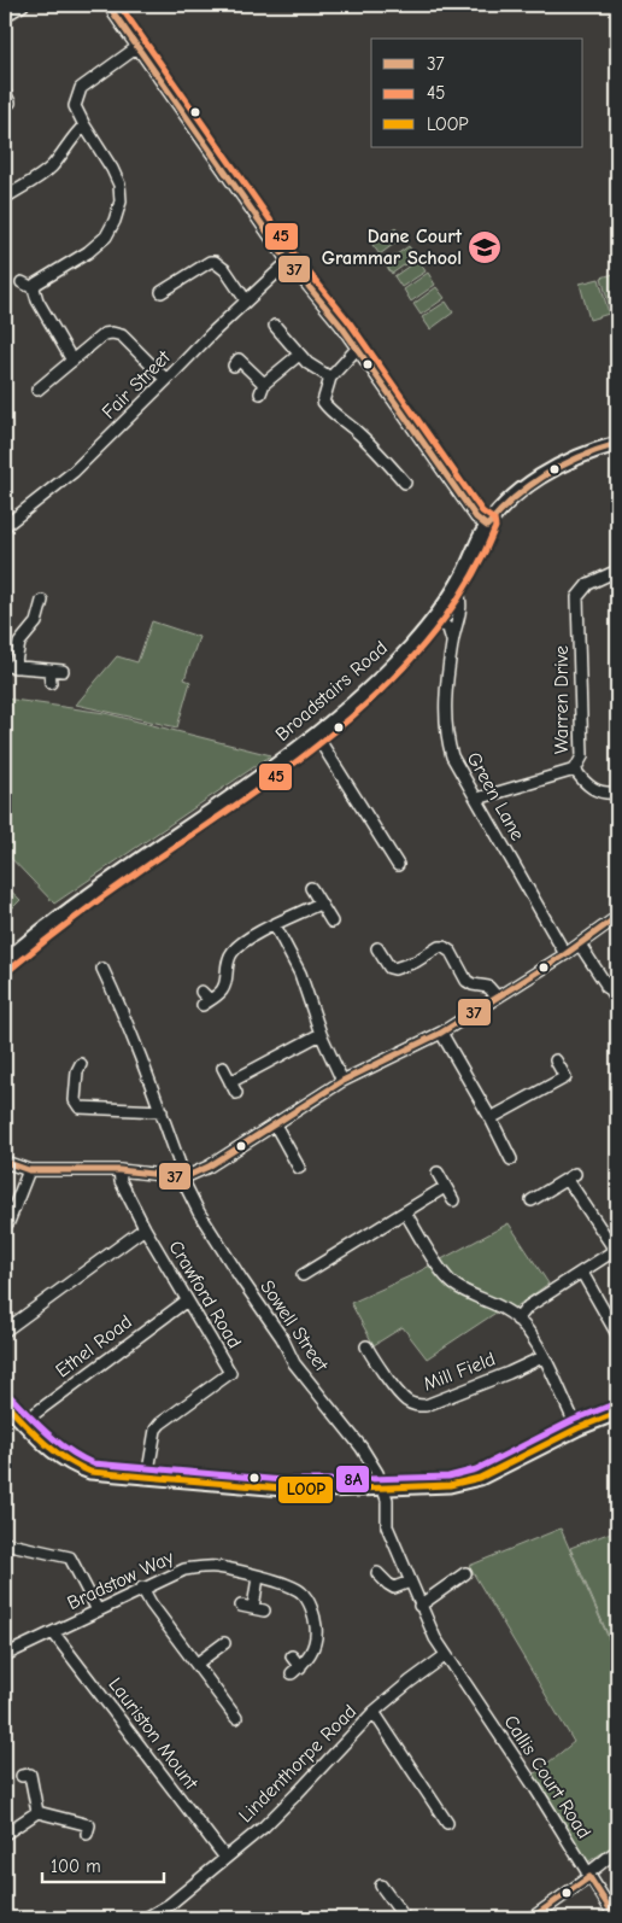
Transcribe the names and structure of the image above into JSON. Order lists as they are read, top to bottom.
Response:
{
  "streets": {
    "main road": ["Broadstairs Road"],
    "street": [
      "Fair Street",
      "Warren Drive",
      "Green Lane",
      "Crawford Road",
      "Sowell Street",
      "Ethel Road",
      "Mill Field",
      "Bradstow Way",
      "Lauriston Mount",
      "Lindenthorpe Road",
      "Callis Court Road"
    ]
  },
  "crossings": [
    ["Broadstairs Road", "Green Lane"],
    ["Warren Drive", "Green Lane"],
    ["Crawford Road", "Ethel Road"],
    ["Sowell Street", "Callis Court Road"],
    ["Bradstow Way", "Lauriston Mount"],
    ["Lauriston Mount", "Lindenthorpe Road"],
    ["Lindenthorpe Road", "Callis Court Road"]
  ],
  "places": {
    "school or university": ["Dane Court Grammar School"]
  },
  "lines": [
    "transit line 37",
    "transit line 45",
    "transit line 8A",
    "transit line LOOP"
  ],
  "legend": ["37", "45", "LOOP"],
  "scale_bar": "100 m"
}
